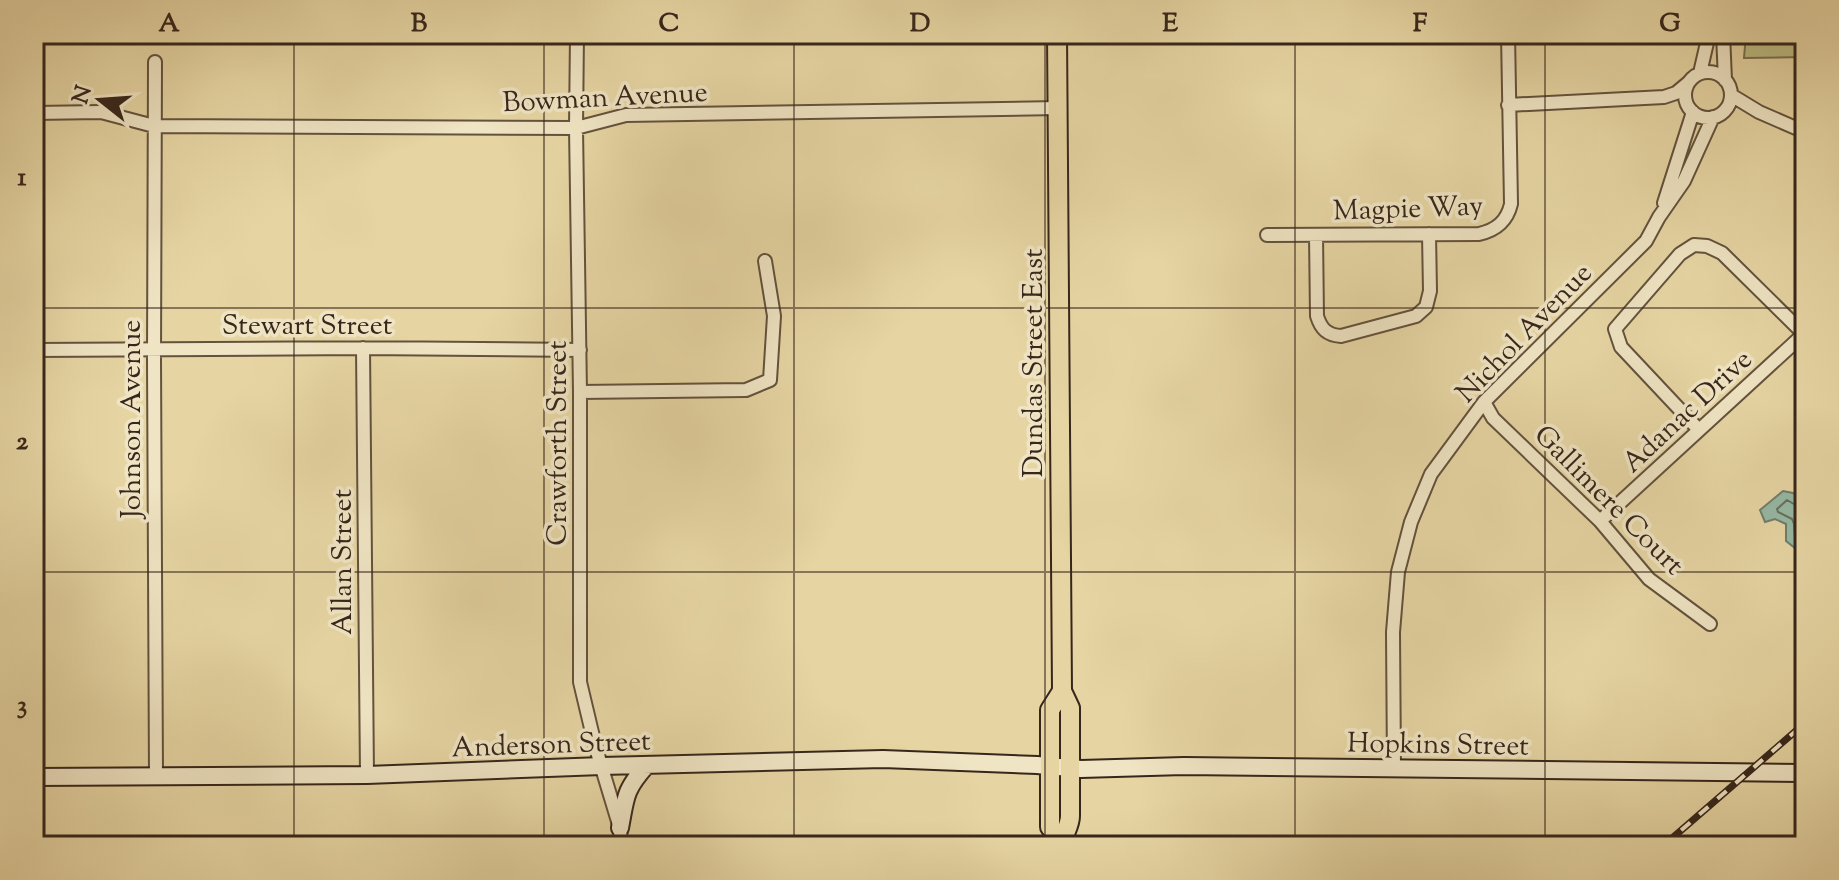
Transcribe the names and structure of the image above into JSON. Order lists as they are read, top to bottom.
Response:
{
  "streets": {
    "main road": ["Dundas Street East", "Anderson Street", "Hopkins Street"],
    "street": [
      "Bowman Avenue",
      "Magpie Way",
      "Stewart Street",
      "Nichol Avenue",
      "Adanac Drive",
      "Johnson Avenue",
      "Crawforth Street",
      "Gallimere Court",
      "Allan Street"
    ]
  },
  "crossings": [
    ["Bowman Avenue", "Dundas Street East"],
    ["Bowman Avenue", "Johnson Avenue"],
    ["Bowman Avenue", "Crawforth Street"],
    ["Stewart Street", "Johnson Avenue"],
    ["Stewart Street", "Crawforth Street"],
    ["Stewart Street", "Allan Street"],
    ["Nichol Avenue", "Gallimere Court"],
    ["Nichol Avenue", "Hopkins Street"],
    ["Dundas Street East", "Anderson Street"],
    ["Dundas Street East", "Hopkins Street"],
    ["Adanac Drive", "Gallimere Court"],
    ["Johnson Avenue", "Anderson Street"],
    ["Crawforth Street", "Anderson Street"],
    ["Allan Street", "Anderson Street"],
    ["Anderson Street", "Hopkins Street"]
  ],
  "north": "left",
  "grid": {
    "columns": [
      "A",
      "B",
      "C",
      "D",
      "E",
      "F",
      "G"
    ],
    "rows": ["1", "2", "3"]
  }
}
